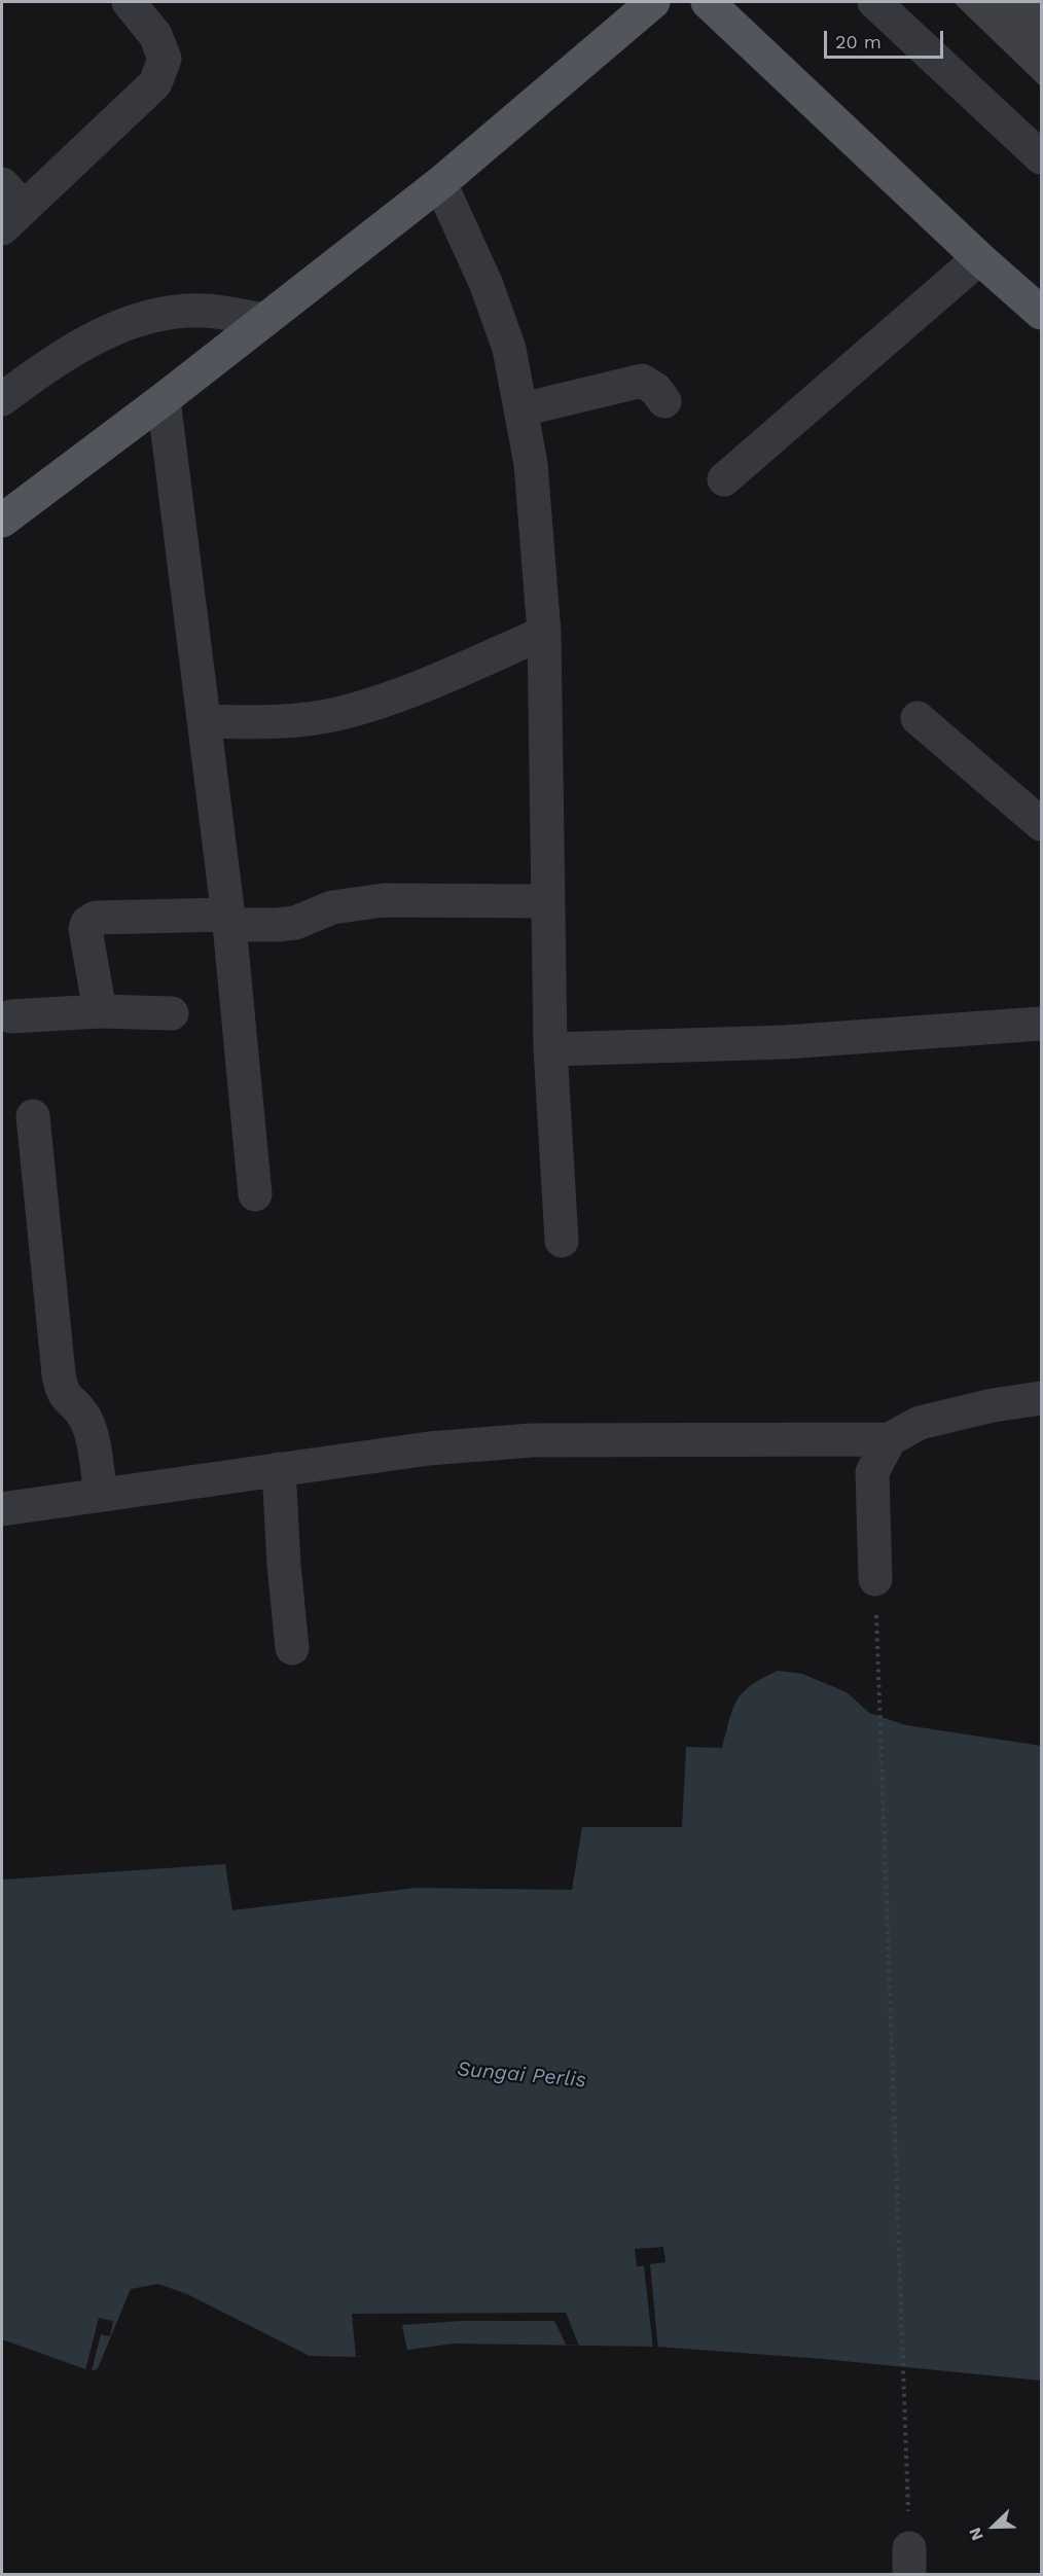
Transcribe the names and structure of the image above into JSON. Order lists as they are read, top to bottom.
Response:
{
  "water": ["Sungai Perlis"],
  "scale_bar": "20 m",
  "north": "bottom left"
}
